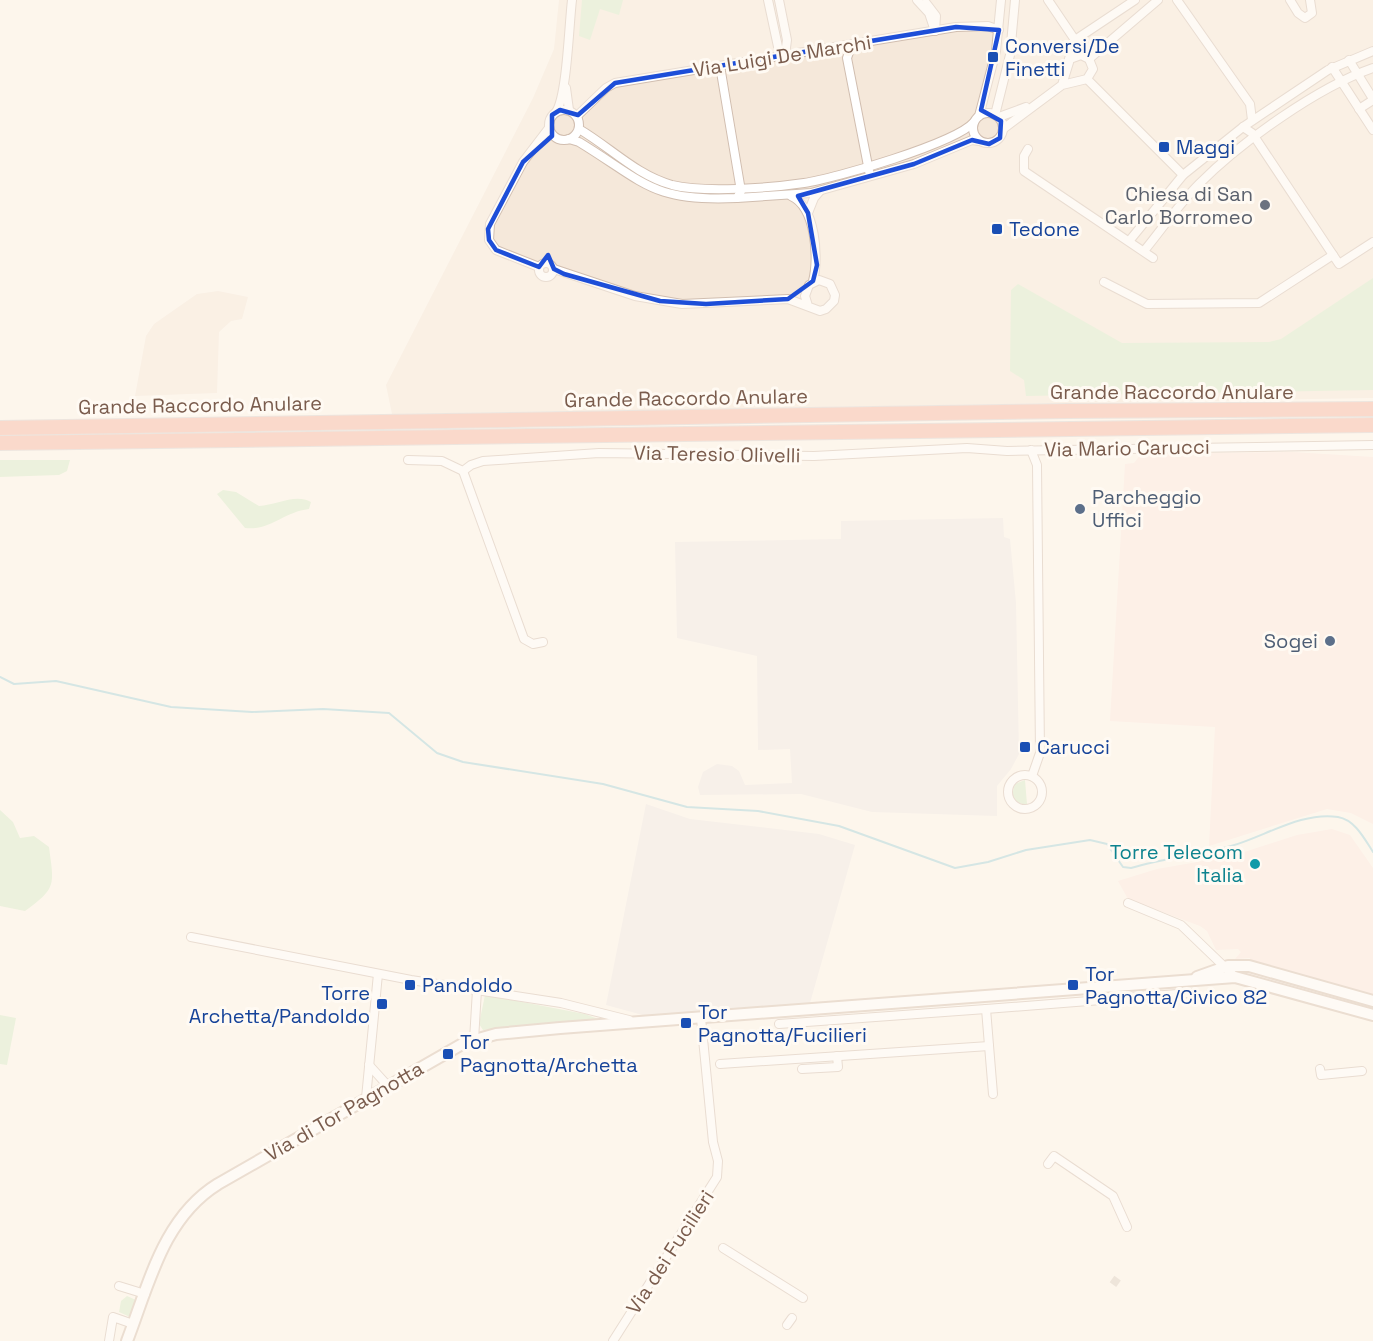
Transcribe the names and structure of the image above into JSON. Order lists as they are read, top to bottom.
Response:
{
  "streets": {
    "highway": ["Grande Raccordo Anulare"],
    "street": [
      "Via Luigi De Marchi",
      "Via Mario Carucci",
      "Via Teresio Olivelli",
      "Via di Tor Pagnotta",
      "Via dei Fucilieri"
    ]
  },
  "crossings": [
    ["Via Mario Carucci", "Via Teresio Olivelli"],
    ["Via di Tor Pagnotta", "Via dei Fucilieri"]
  ],
  "places": {
    "transit": [
      "Conversi/De Finetti",
      "Maggi",
      "Tedone",
      "Carucci",
      "Pandoldo",
      "Tor Pagnotta/Civico 82",
      "Torre Archetta/Pandoldo",
      "Tor Pagnotta/Fucilieri",
      "Tor Pagnotta/Archetta"
    ],
    "other": [
      "Chiesa di San Carlo Borromeo",
      "Parcheggio Uffici",
      "Sogei",
      "Torre Telecom Italia"
    ]
  }
}
